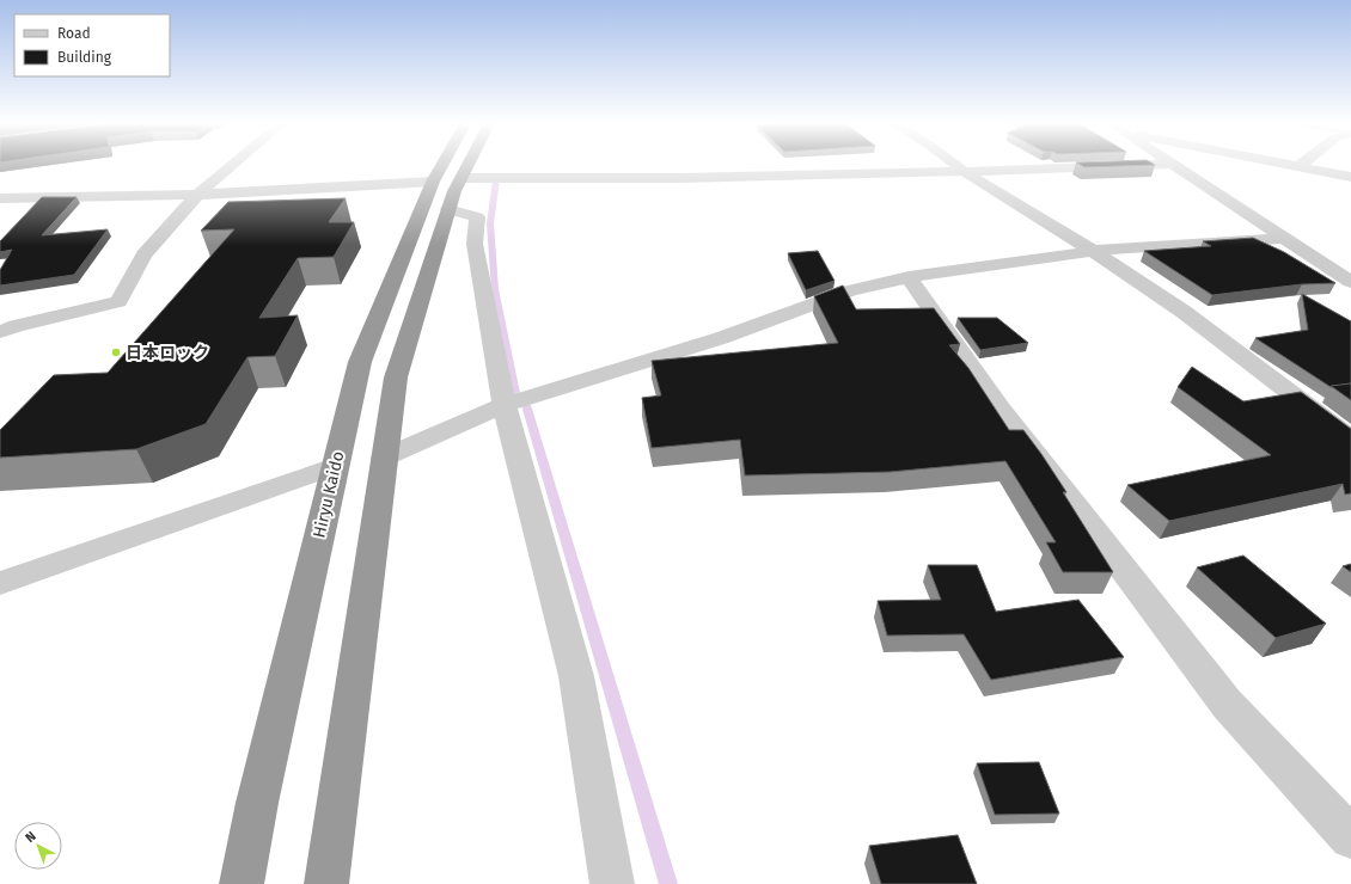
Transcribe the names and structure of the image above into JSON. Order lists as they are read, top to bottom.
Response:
{
  "streets": {
    "highway": ["Hiryu Kaido"]
  },
  "places": ["日本ロック"],
  "legend": ["Road", "Building"],
  "north": "top left"
}
